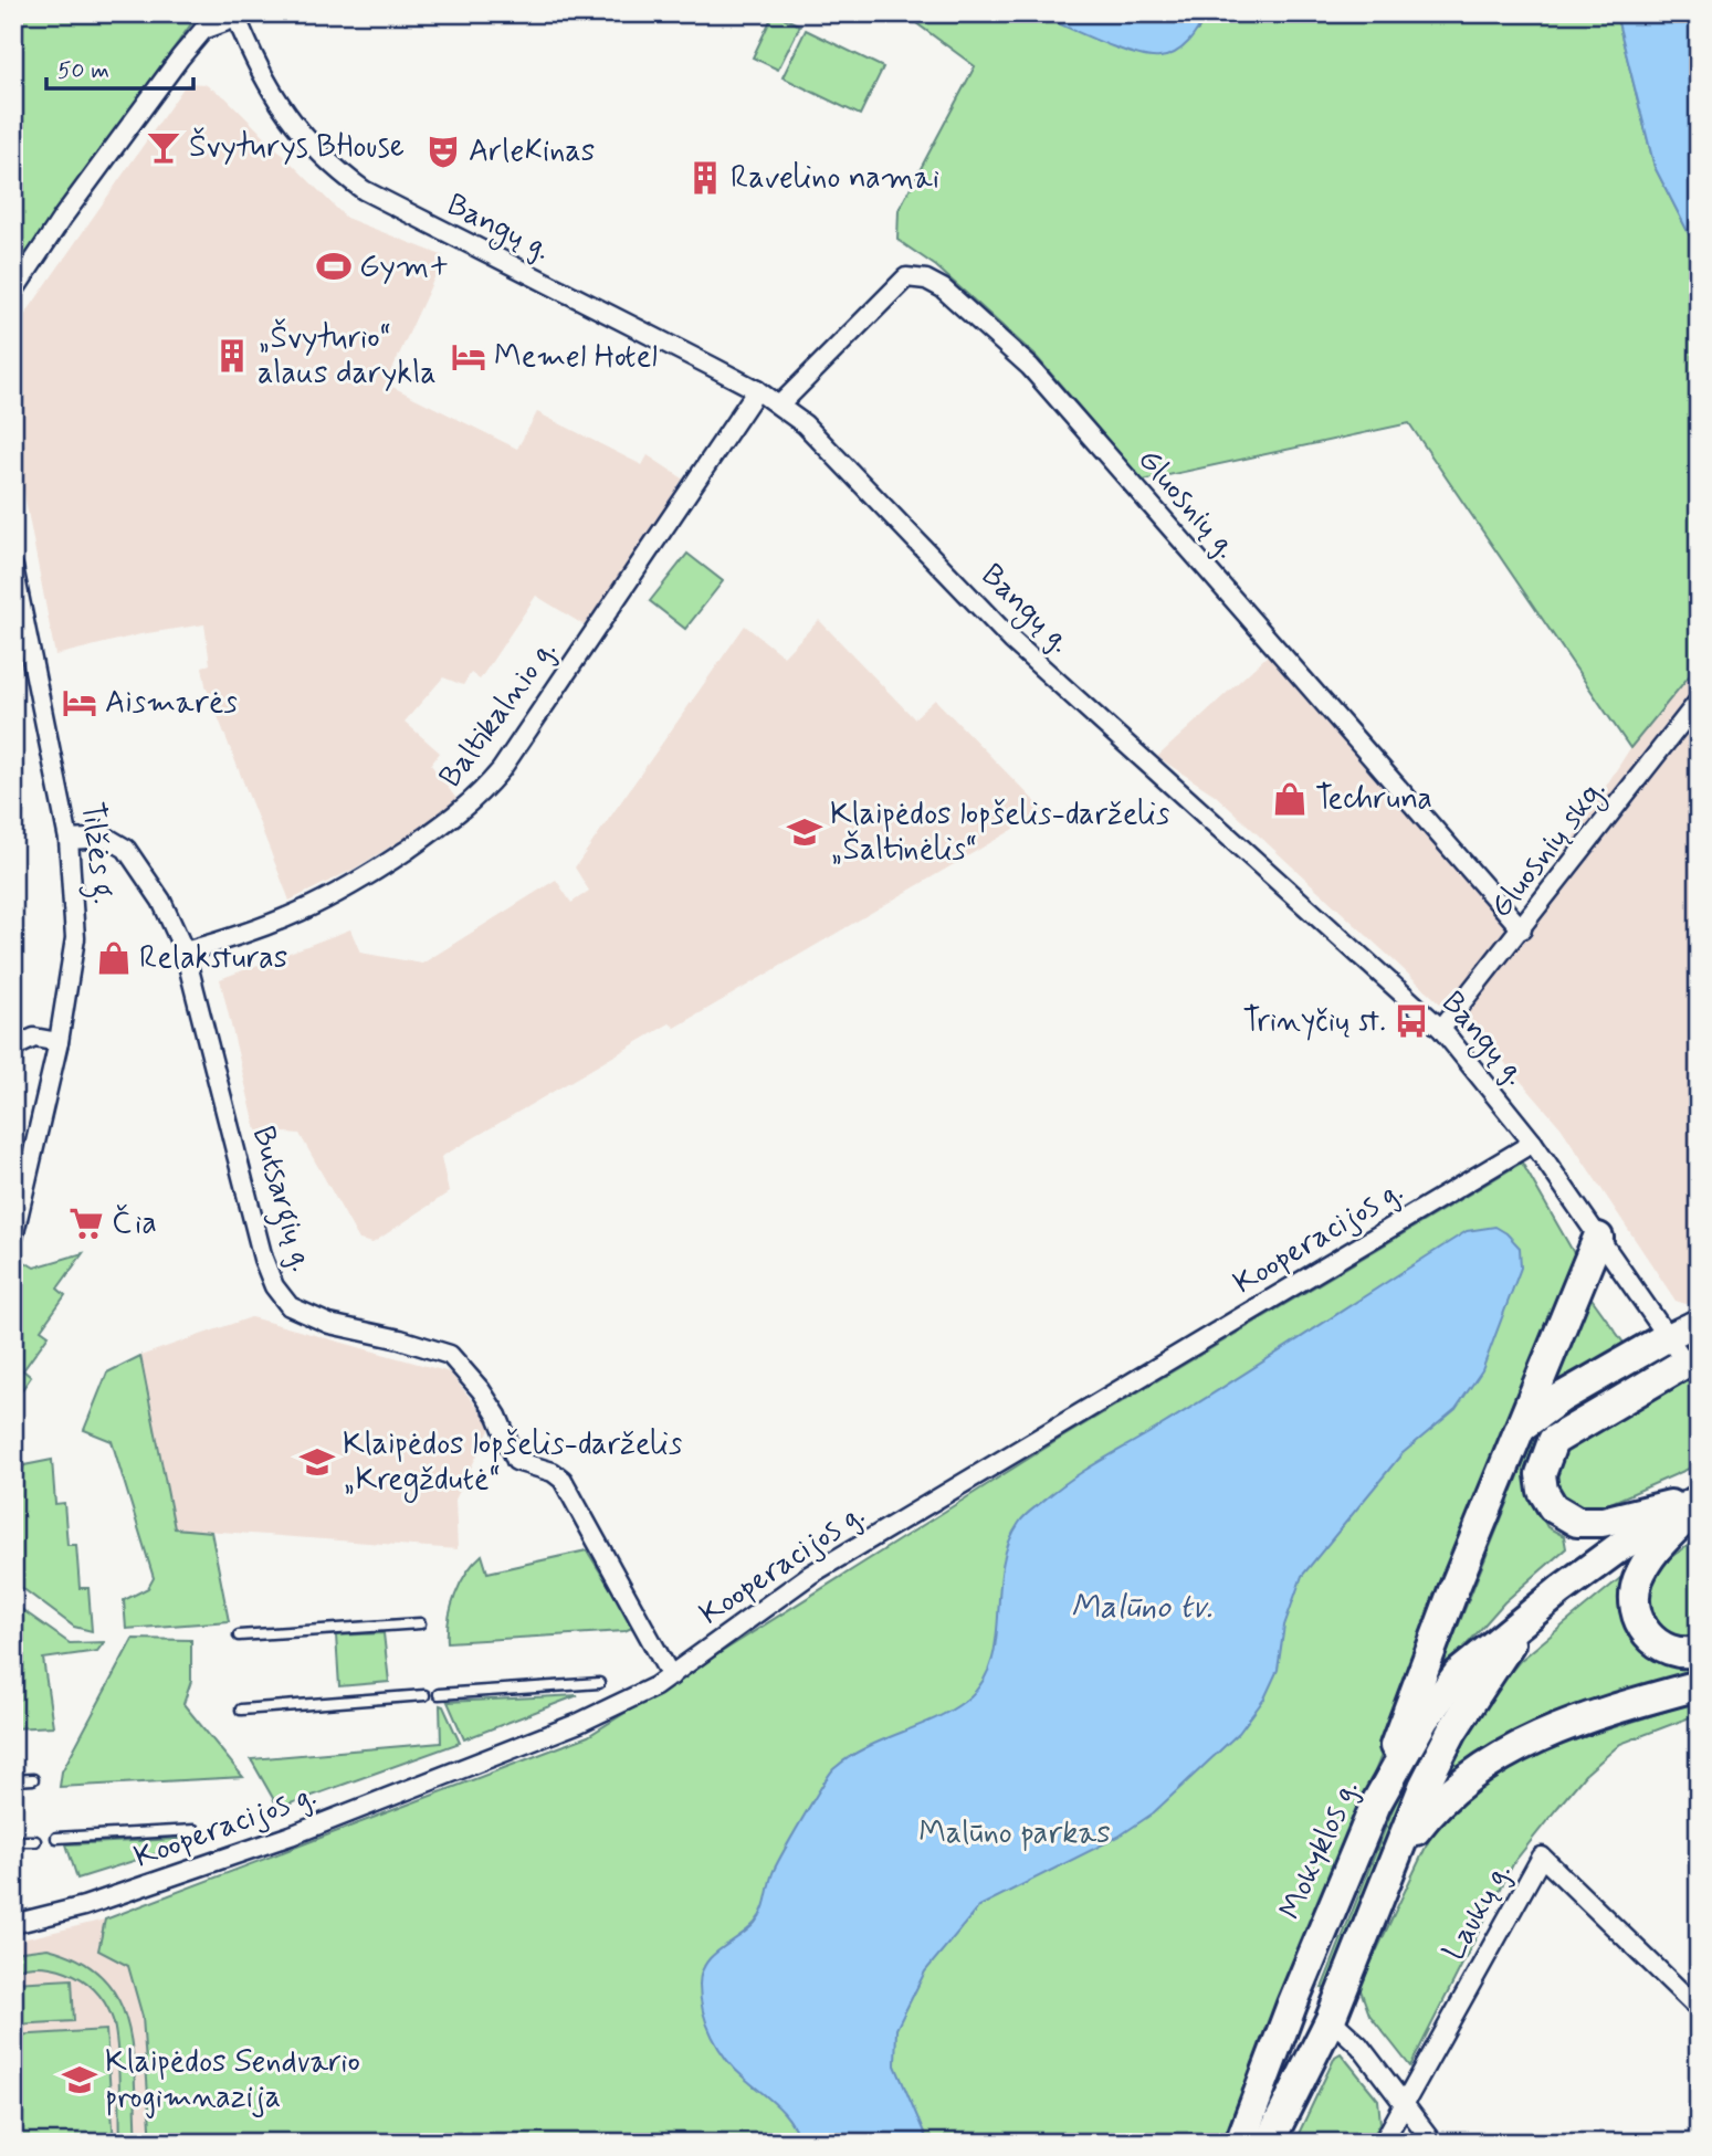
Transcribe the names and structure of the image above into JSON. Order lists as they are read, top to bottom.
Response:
{
  "streets": {
    "main road": ["Mokyklos g."],
    "street": [
      "Bangų g.",
      "Gluosnių g.",
      "Baltikalnio g.",
      "Gluosnių skg.",
      "Tilžės g.",
      "Butsargių g.",
      "Kooperacijos g.",
      "Laukų g."
    ]
  },
  "crossings": [
    ["Bangų g.", "Gluosnių g."],
    ["Bangų g.", "Baltikalnio g."],
    ["Bangų g.", "Gluosnių skg."],
    ["Bangų g.", "Kooperacijos g."],
    ["Gluosnių g.", "Gluosnių skg."],
    ["Baltikalnio g.", "Butsargių g."],
    ["Tilžės g.", "Butsargių g."],
    ["Butsargių g.", "Kooperacijos g."]
  ],
  "water": ["Malūno tv."],
  "parks": ["Malūno parkas"],
  "places": {
    "bar": ["Švyturys BHouse"],
    "theatre": ["ArleKinas"],
    "building": ["Ravelino namai", "„Švyturio“ alaus darykla"],
    "sports": ["Gym+"],
    "hotel": ["Memel Hotel", "Aismarės"],
    "shop": ["Techruna", "Relaksturas"],
    "school or university": ["Klaipėdos lopšelis-darželis „Šaltinėlis“", "Klaipėdos lopšelis-darželis „Kregždutė“", "Klaipėdos Sendvario progimnazija"],
    "bus stop": ["Trinyčių st."],
    "supermarket": ["Čia"]
  },
  "scale_bar": "50 m"
}
